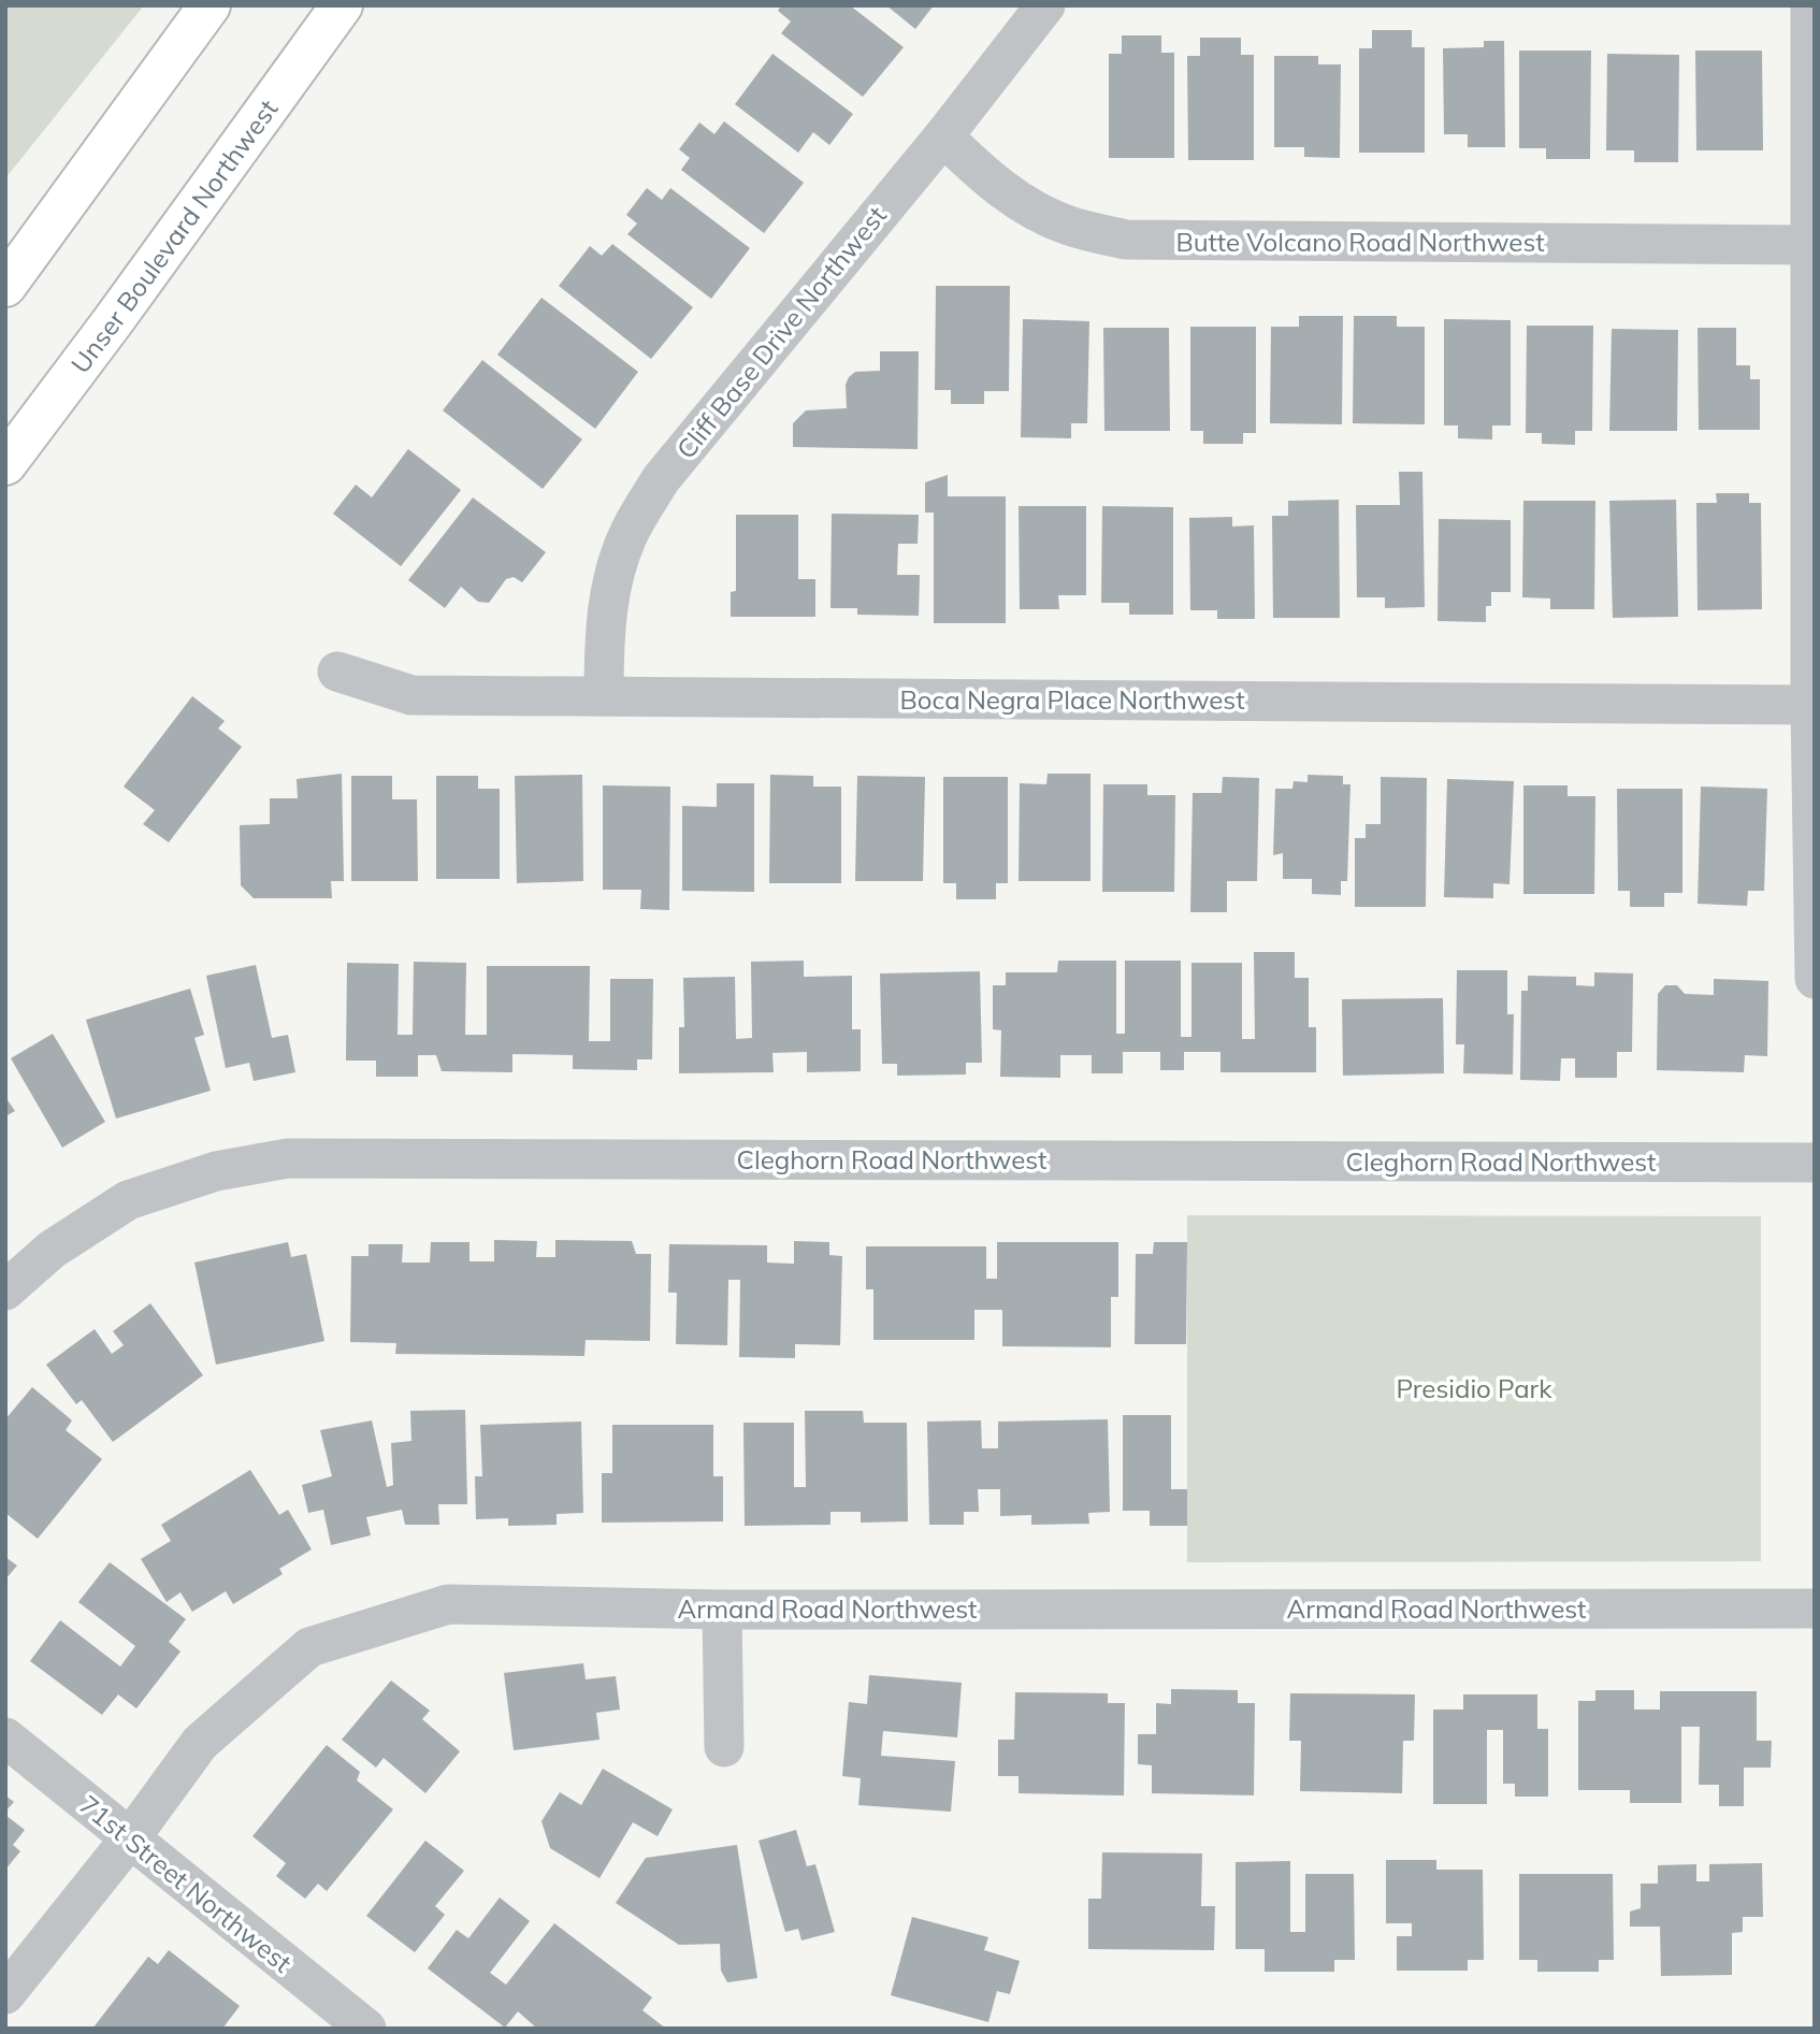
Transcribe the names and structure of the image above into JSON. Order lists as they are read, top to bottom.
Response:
{
  "streets": {
    "main road": ["Unser Boulevard Northwest"],
    "street": [
      "Butte Volcano Road Northwest",
      "Cliff Base Drive Northwest",
      "Boca Negra Place Northwest",
      "Cleghorn Road Northwest",
      "Armand Road Northwest",
      "71st Street Northwest"
    ]
  },
  "crossings": [
    ["Butte Volcano Road Northwest", "Cliff Base Drive Northwest"],
    ["Cliff Base Drive Northwest", "Boca Negra Place Northwest"],
    ["Armand Road Northwest", "71st Street Northwest"]
  ],
  "parks": ["Presidio Park"]
}
